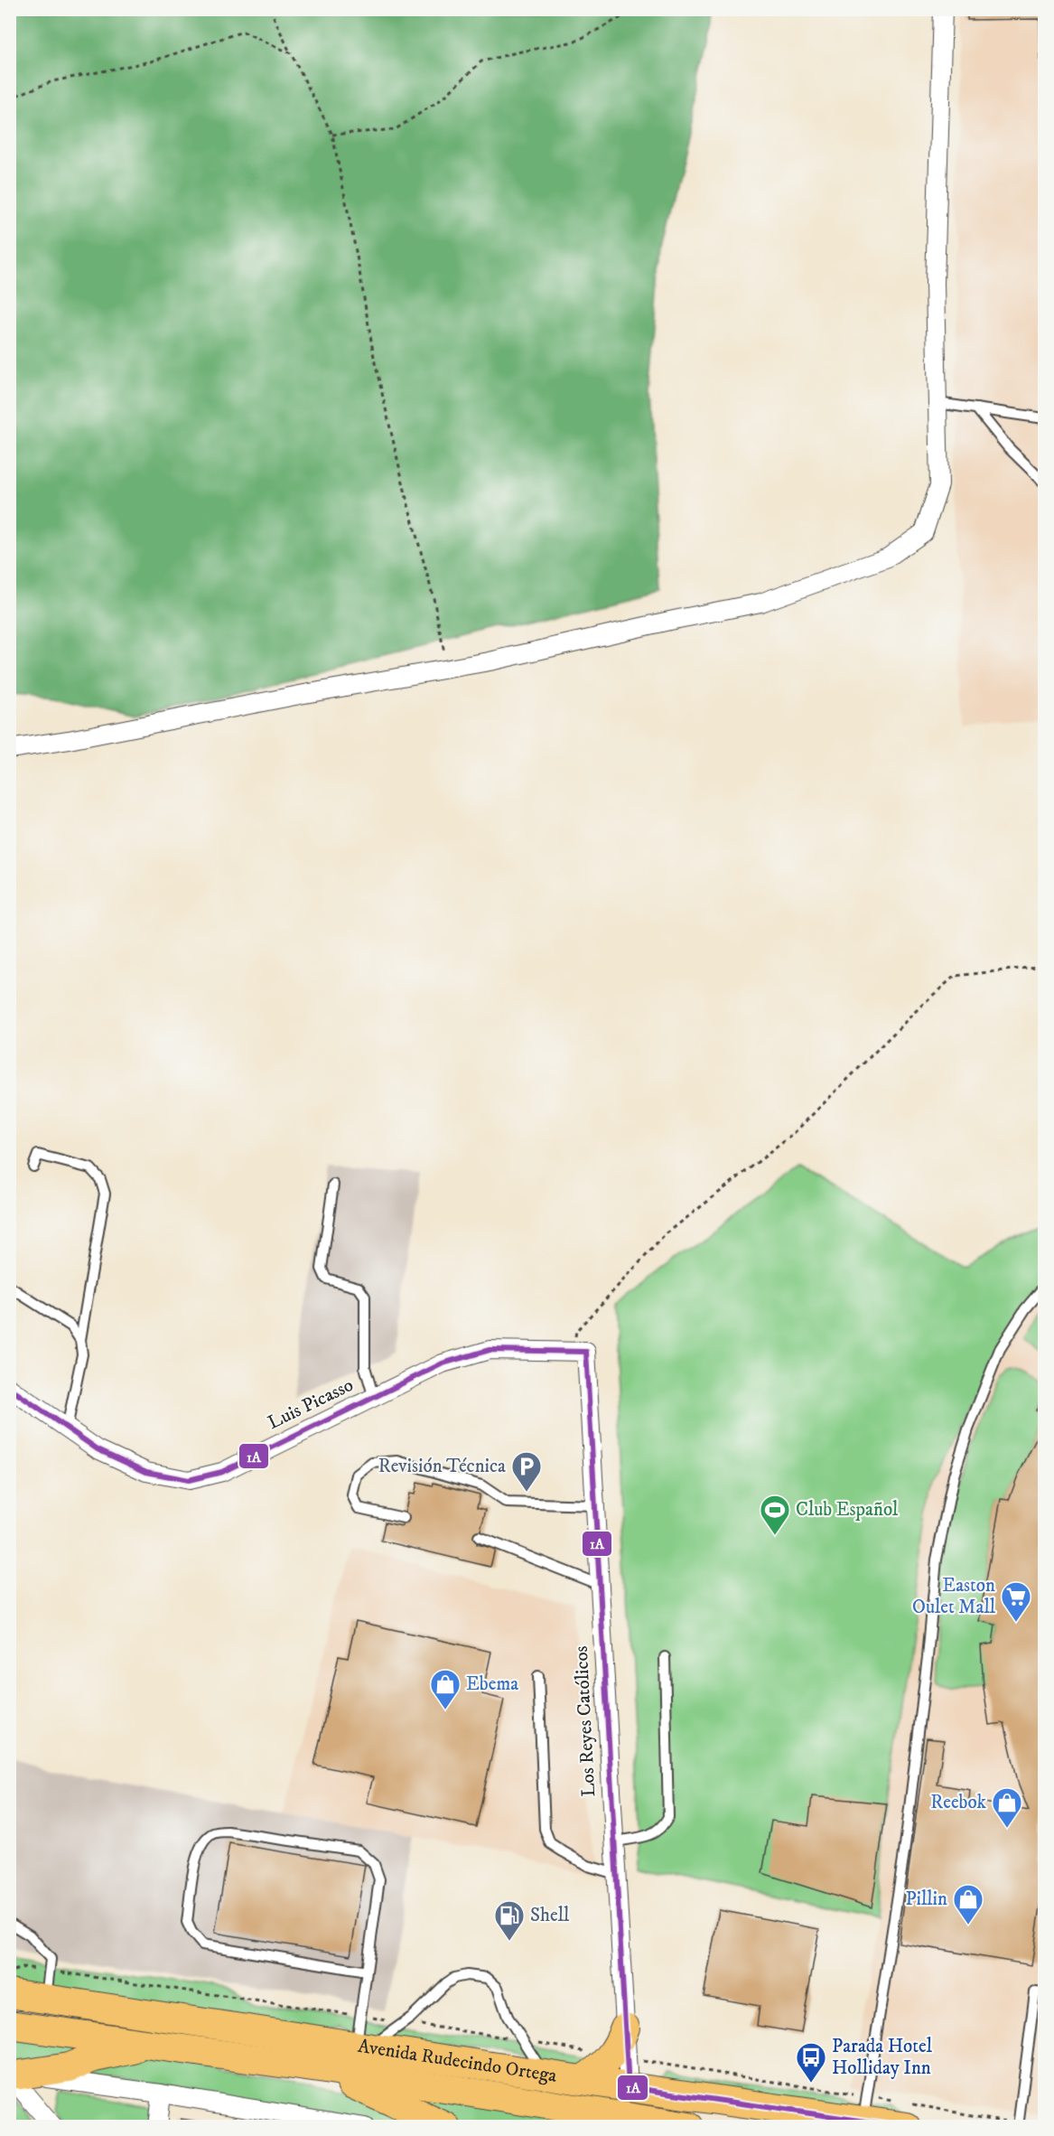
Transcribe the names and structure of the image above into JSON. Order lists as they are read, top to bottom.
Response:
{
  "streets": {
    "main road": ["Avenida Rudecindo Ortega"],
    "street": ["Luis Picasso", "Los Reyes Católicos"]
  },
  "crossings": [
    ["Luis Picasso", "Los Reyes Católicos"],
    ["Los Reyes Católicos", "Avenida Rudecindo Ortega"]
  ],
  "places": {
    "parking": ["Revisión Técnica"],
    "sports": ["Club Español"],
    "supermarket": ["Easton Oulet Mall"],
    "shop": ["Ebema", "Reebok", "Pillin"],
    "fuel station": ["Shell"],
    "bus stop": ["Parada Hotel Holliday Inn"]
  },
  "lines": ["transit line 1A"]
}
